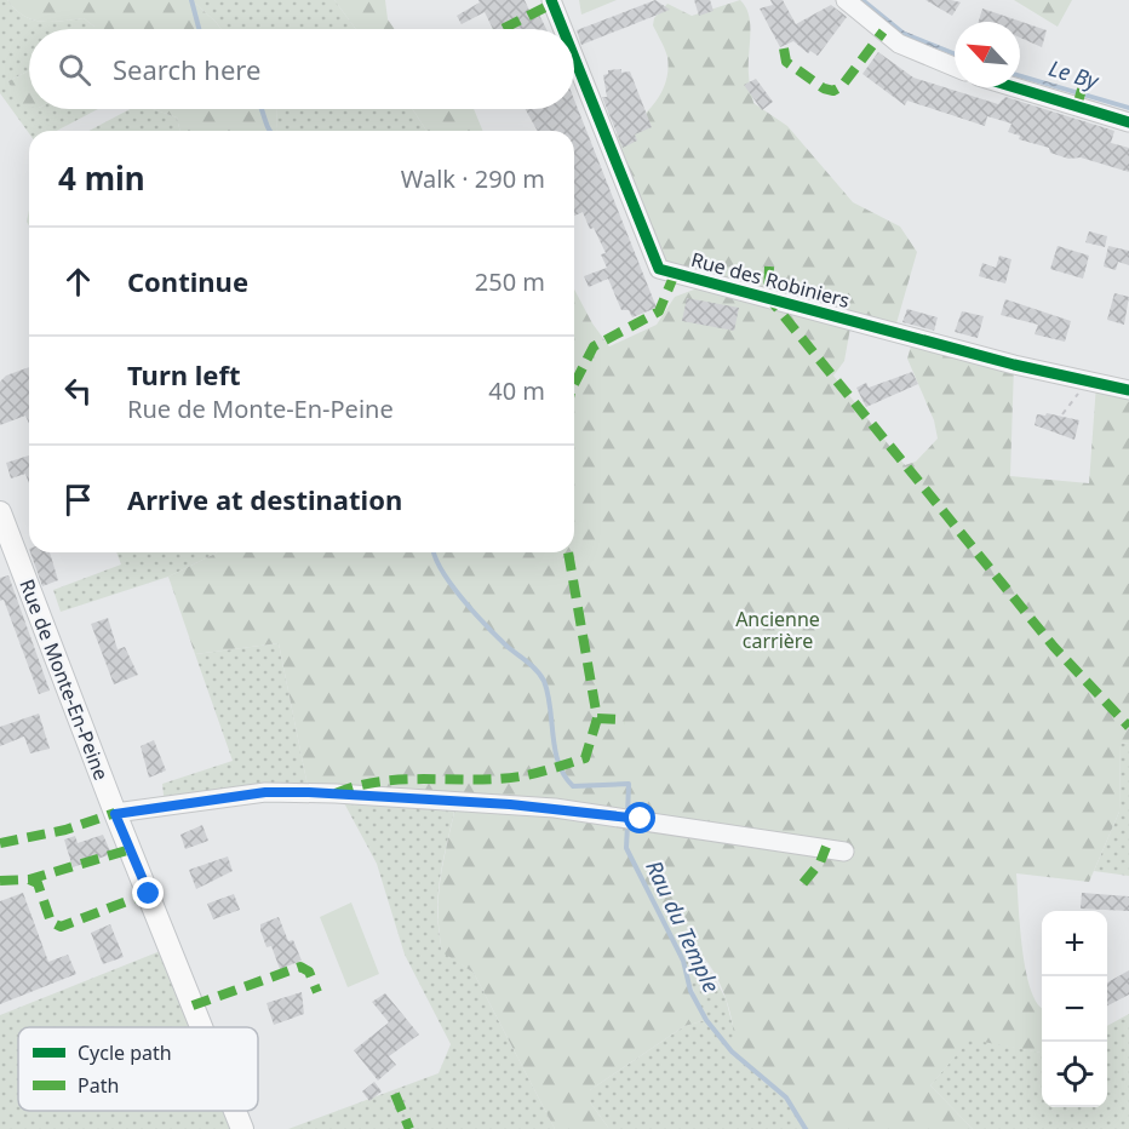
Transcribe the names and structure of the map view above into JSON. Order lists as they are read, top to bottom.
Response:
{
  "streets": {
    "main road": ["Rue de Monte-En-Peine"],
    "street": ["Rue des Robiniers"]
  },
  "water": ["Le By", "Rau du Temple"],
  "parks": ["Ancienne carrière"],
  "legend": ["Cycle path", "Path"],
  "north": "top left",
  "page": {
    "search": "Search here",
    "heading": ["4 min", "Walk · 290 m"],
    "list": [
      ["Continue", "250 m"],
      ["Turn left", "Rue de Monte-En-Peine", "40 m"],
      "Arrive at destination"
    ],
    "map_buttons": ["+", "−"]
  }
}
